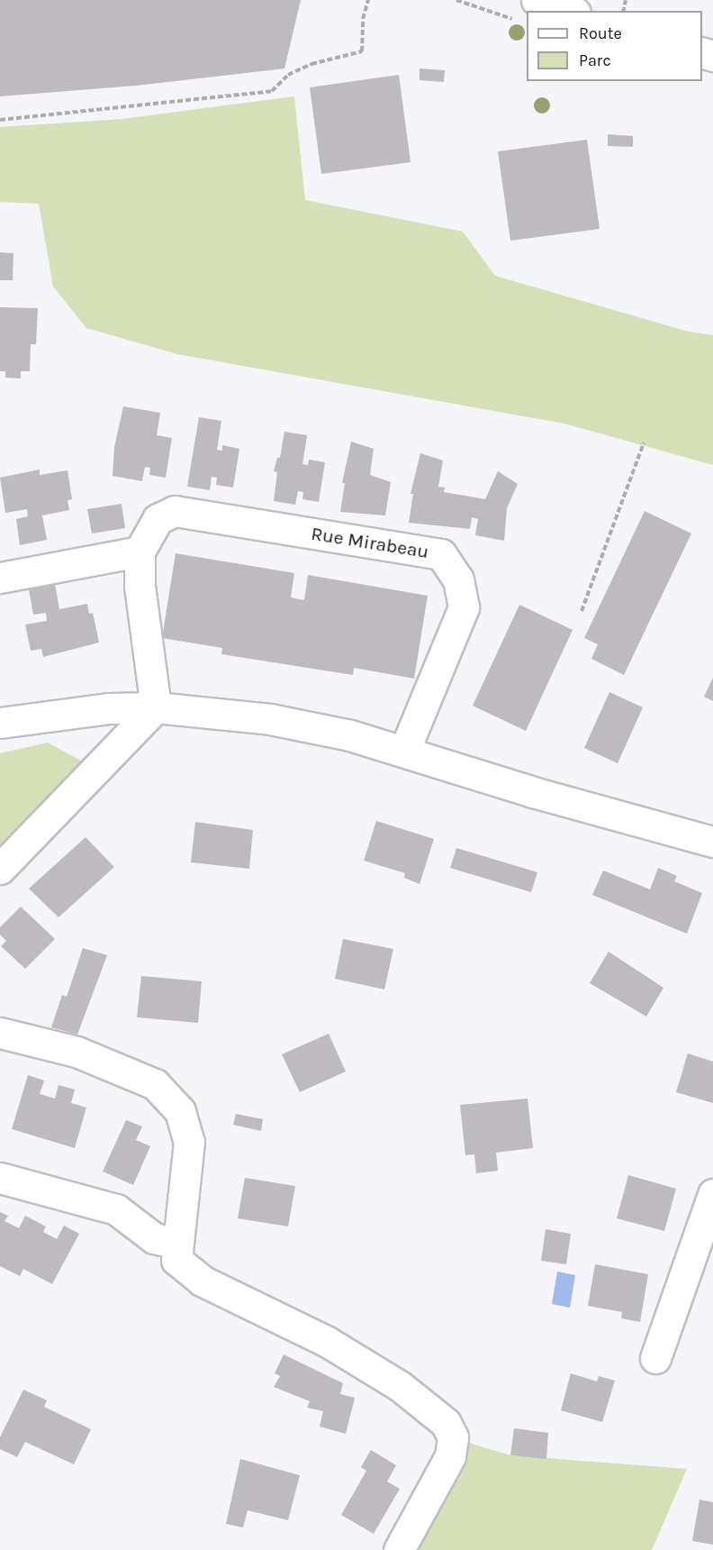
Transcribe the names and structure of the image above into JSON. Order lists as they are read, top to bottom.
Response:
{
  "streets": {
    "street": ["Rue Mirabeau"]
  },
  "legend": ["Route", "Parc"]
}
